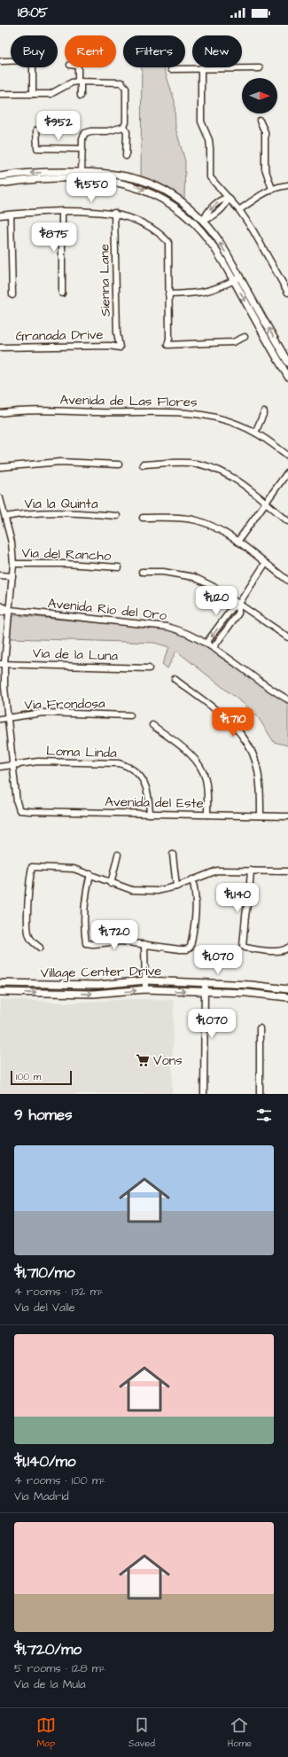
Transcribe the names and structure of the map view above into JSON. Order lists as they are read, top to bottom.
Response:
{
  "streets": {
    "main road": ["Village Center Drive"],
    "street": [
      "Sienna Lane",
      "Granada Drive",
      "Avenida de Las Flores",
      "Via la Quinta",
      "Via del Rancho",
      "Avenida Rio del Oro",
      "Via de la Luna",
      "Via Frondosa",
      "Loma Linda",
      "Avenida del Este"
    ]
  },
  "crossings": [
    ["Sienna Lane", "Granada Drive"],
    ["Loma Linda", "Avenida del Este"]
  ],
  "places": {
    "supermarket": ["Vons"]
  },
  "scale_bar": "100 m",
  "north": "right",
  "page": {
    "status": "18:05",
    "chip": [
      "Buy",
      "Rent",
      "Filters",
      "New"
    ],
    "price": [
      "$952",
      "$1,550",
      "$875",
      "$1,120",
      "$1,710",
      "$1,140",
      "$1,720",
      "$1,070",
      "$1,070"
    ],
    "scale": "100 m",
    "heading": "9 homes",
    "list": [
      {
        "name": "$1,710/mo",
        "note": "4 rooms · 132 m² · Via del Valle"
      },
      {
        "name": "$1,140/mo",
        "note": "4 rooms · 100 m² · Via Madrid"
      },
      {
        "name": "$1,720/mo",
        "note": "5 rooms · 128 m² · Via de la Mula"
      }
    ],
    "tabs": ["Map", "Saved", "Home"]
  }
}
